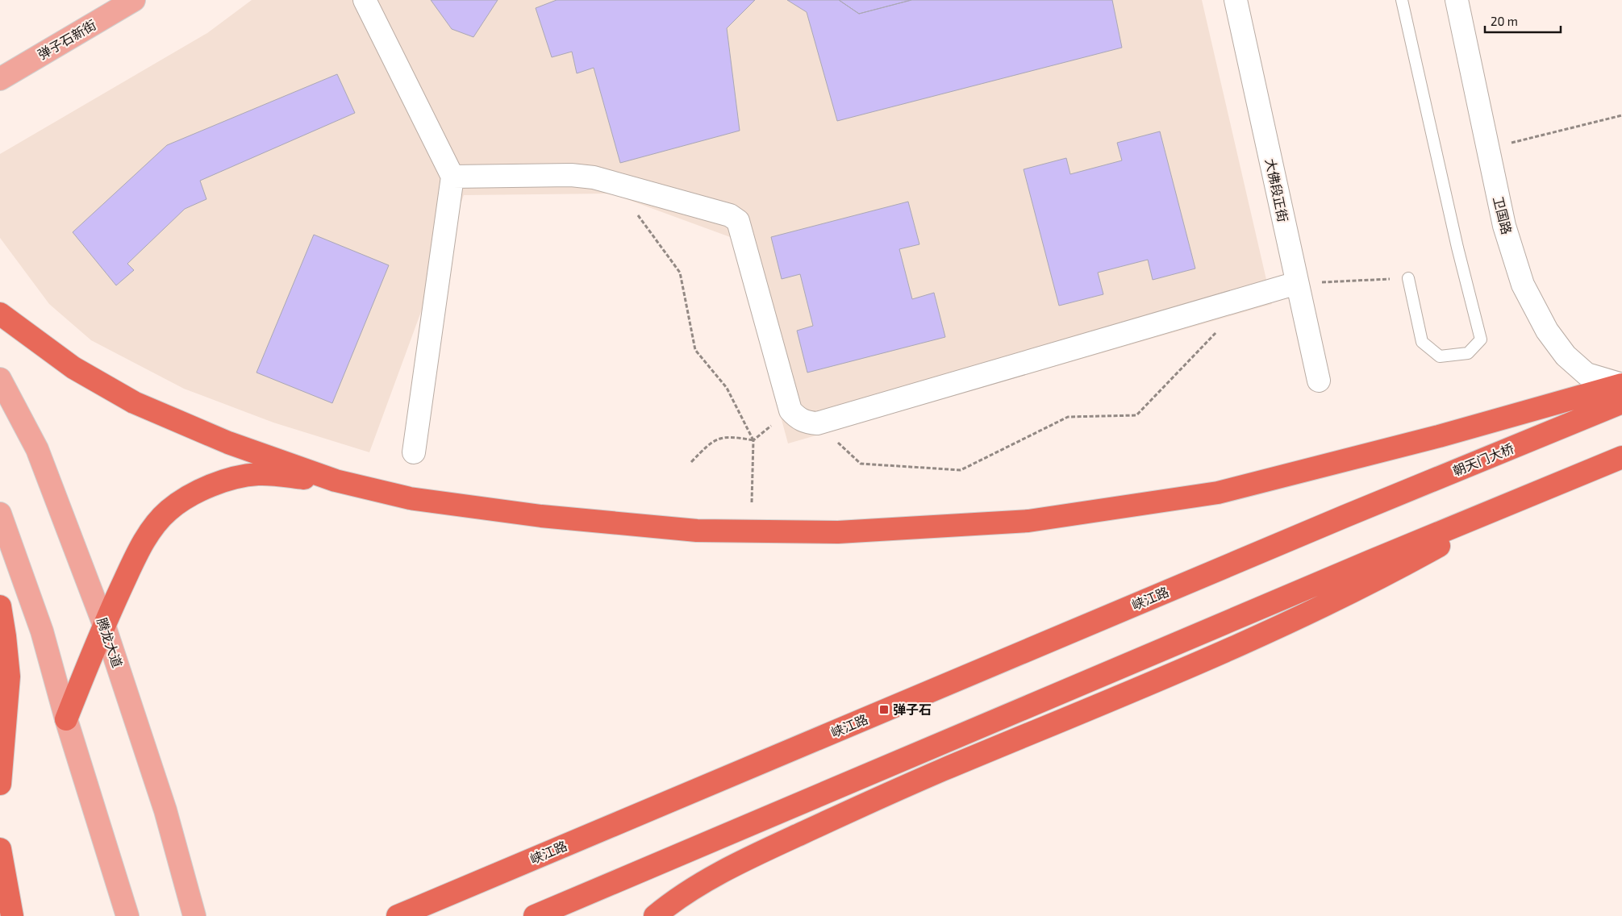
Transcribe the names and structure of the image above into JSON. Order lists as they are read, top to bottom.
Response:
{
  "streets": {
    "highway": ["朝天门大桥", "峡江路"],
    "main road": ["弹子石新街", "腾龙大道"],
    "street": ["大佛段正街", "卫国路"]
  },
  "crossings": [
    ["朝天门大桥", "峡江路"]
  ],
  "places": {
    "transit": ["弹子石"]
  },
  "scale_bar": "20 m"
}
